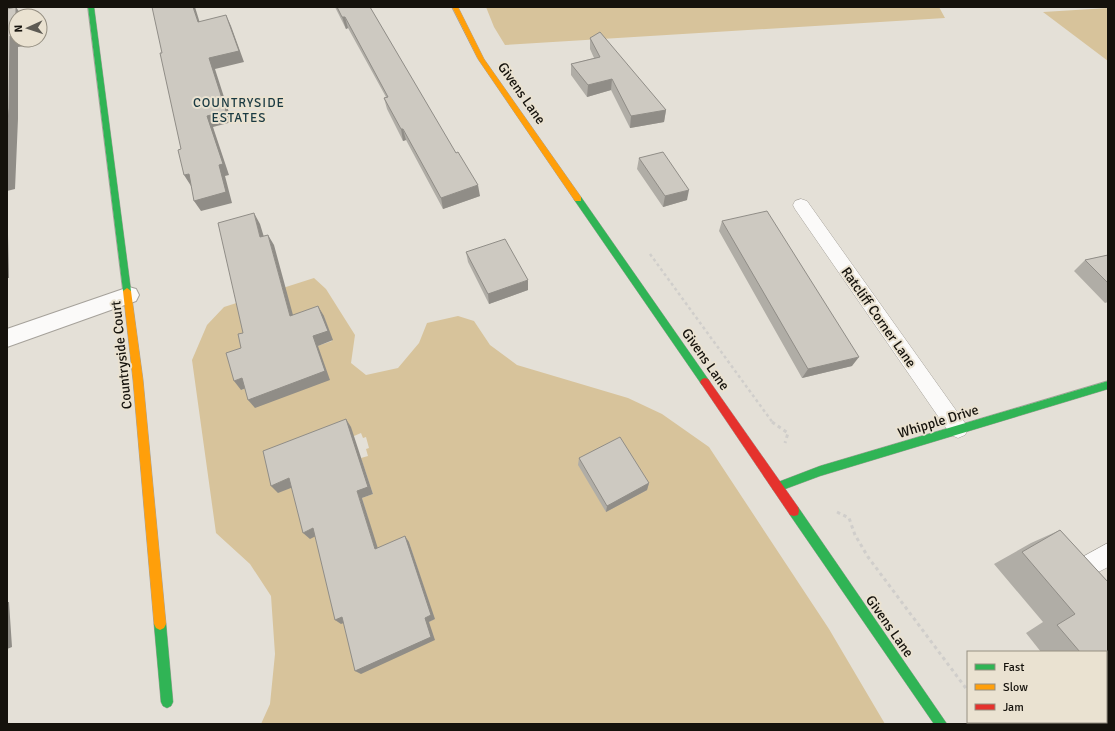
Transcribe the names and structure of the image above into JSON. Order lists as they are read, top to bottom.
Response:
{
  "streets": {
    "street": ["Givens Lane", "Countryside Court", "Whipple Drive"],
    "lane": ["Ratcliff Corner Lane"]
  },
  "crossings": [
    ["Givens Lane", "Whipple Drive"],
    ["Ratcliff Corner Lane", "Whipple Drive"]
  ],
  "districts": ["COUNTRYSIDE ESTATES"],
  "legend": ["Fast", "Slow", "Jam"],
  "north": "left"
}
